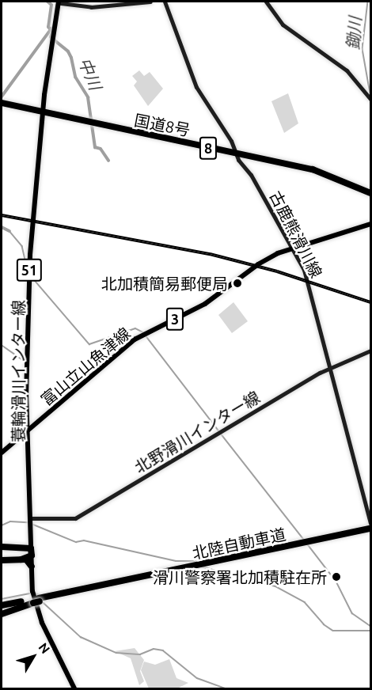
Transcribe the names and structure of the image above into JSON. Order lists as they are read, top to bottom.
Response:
{
  "streets": {
    "highway": ["国道8号", "8", "北陸自動車道"],
    "main road": [
      "古鹿熊滑川線",
      "51",
      "3",
      "富山立山魚津線",
      "蓑輪滑川インター線",
      "北野滑川インター線"
    ]
  },
  "crossings": [
    ["国道8号", "古鹿熊滑川線"],
    ["国道8号", "蓑輪滑川インター線"],
    ["古鹿熊滑川線", "富山立山魚津線"],
    ["古鹿熊滑川線", "北野滑川インター線"],
    ["富山立山魚津線", "蓑輪滑川インター線"],
    ["蓑輪滑川インター線", "北野滑川インター線"]
  ],
  "water": ["鋤川", "中川"],
  "places": ["北加積簡易郵便局", "滑川警察署北加積駐在所"],
  "north": "top right"
}
